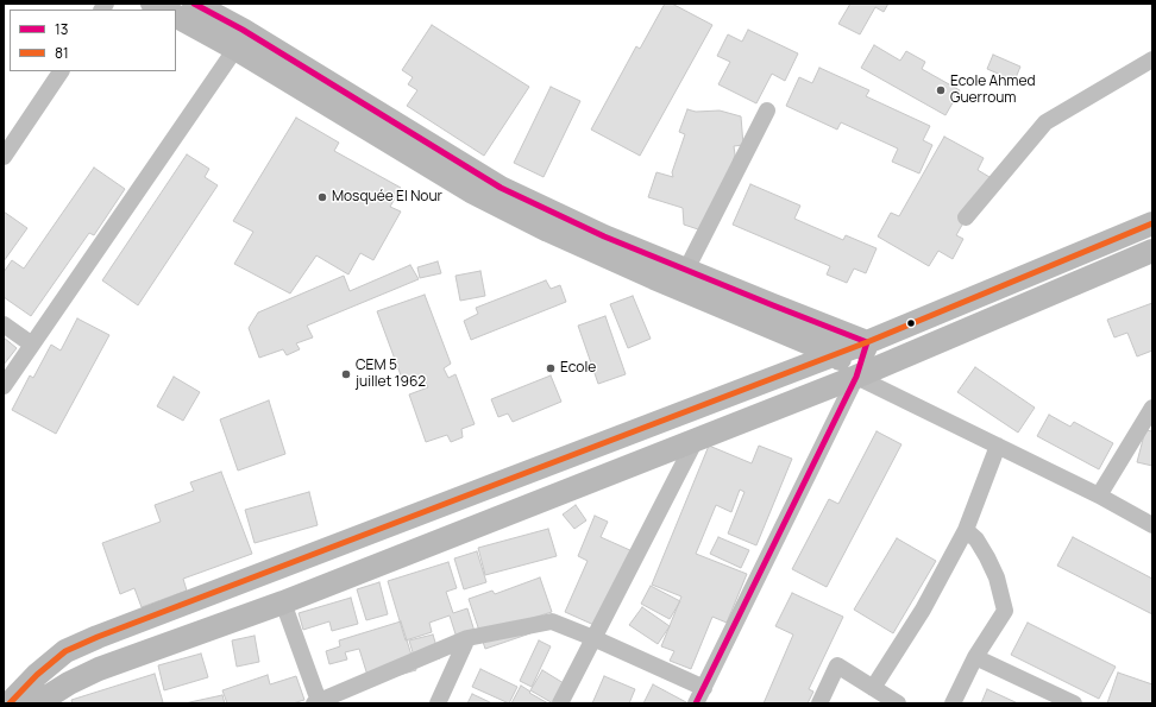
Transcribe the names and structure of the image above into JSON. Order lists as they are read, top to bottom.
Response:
{
  "places": [
    "Ecole Ahmed Guerroum",
    "Mosquée El Nour",
    "Ecole",
    "CEM 5 juillet 1962"
  ],
  "lines": ["transit line 13", "transit line 81"],
  "legend": ["13", "81"]
}
